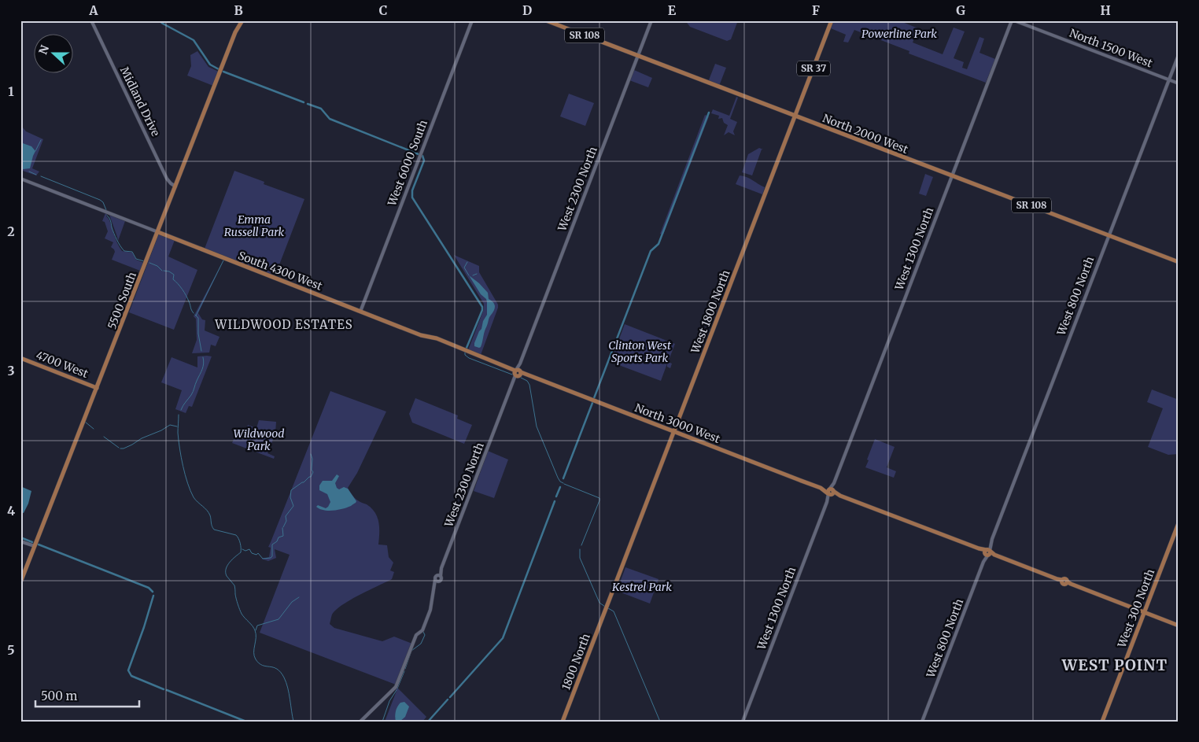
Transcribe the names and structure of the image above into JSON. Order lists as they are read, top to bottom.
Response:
{
  "streets": {
    "main road": [
      "SR 108",
      "SR 37",
      "North 2000 West",
      "South 4300 West",
      "5500 South",
      "West 1800 North",
      "4700 West",
      "North 3000 West",
      "West 300 North",
      "1800 North"
    ],
    "street": [
      "North 1500 West",
      "Midland Drive",
      "West 6000 South",
      "West 2300 North",
      "West 1300 North",
      "West 800 North"
    ]
  },
  "crossings": [
    ["North 1500 West", "West 1300 North"],
    ["North 1500 West", "West 800 North"],
    ["Midland Drive", "5500 South"],
    ["North 2000 West", "West 2300 North"],
    ["North 2000 West", "West 1300 North"],
    ["North 2000 West", "West 800 North"],
    ["North 2000 West", "West 1800 North"],
    ["West 6000 South", "South 4300 West"],
    ["West 2300 North", "North 3000 West"],
    ["West 1300 North", "North 3000 West"],
    ["South 4300 West", "5500 South"],
    ["South 4300 West", "North 3000 West"],
    ["West 800 North", "North 3000 West"],
    ["5500 South", "4700 West"],
    ["West 1800 North", "North 3000 West"],
    ["West 1800 North", "1800 North"],
    ["North 3000 West", "West 300 North"]
  ],
  "districts": ["WILDWOOD ESTATES", "WEST POINT"],
  "parks": [
    "Powerline Park",
    "Emma Russell Park",
    "Clinton West Sports Park",
    "Wildwood Park",
    "Kestrel Park"
  ],
  "scale_bar": "500 m",
  "north": "left",
  "grid": {
    "columns": [
      "A",
      "B",
      "C",
      "D",
      "E",
      "F",
      "G",
      "H"
    ],
    "rows": [
      "1",
      "2",
      "3",
      "4",
      "5"
    ]
  }
}
